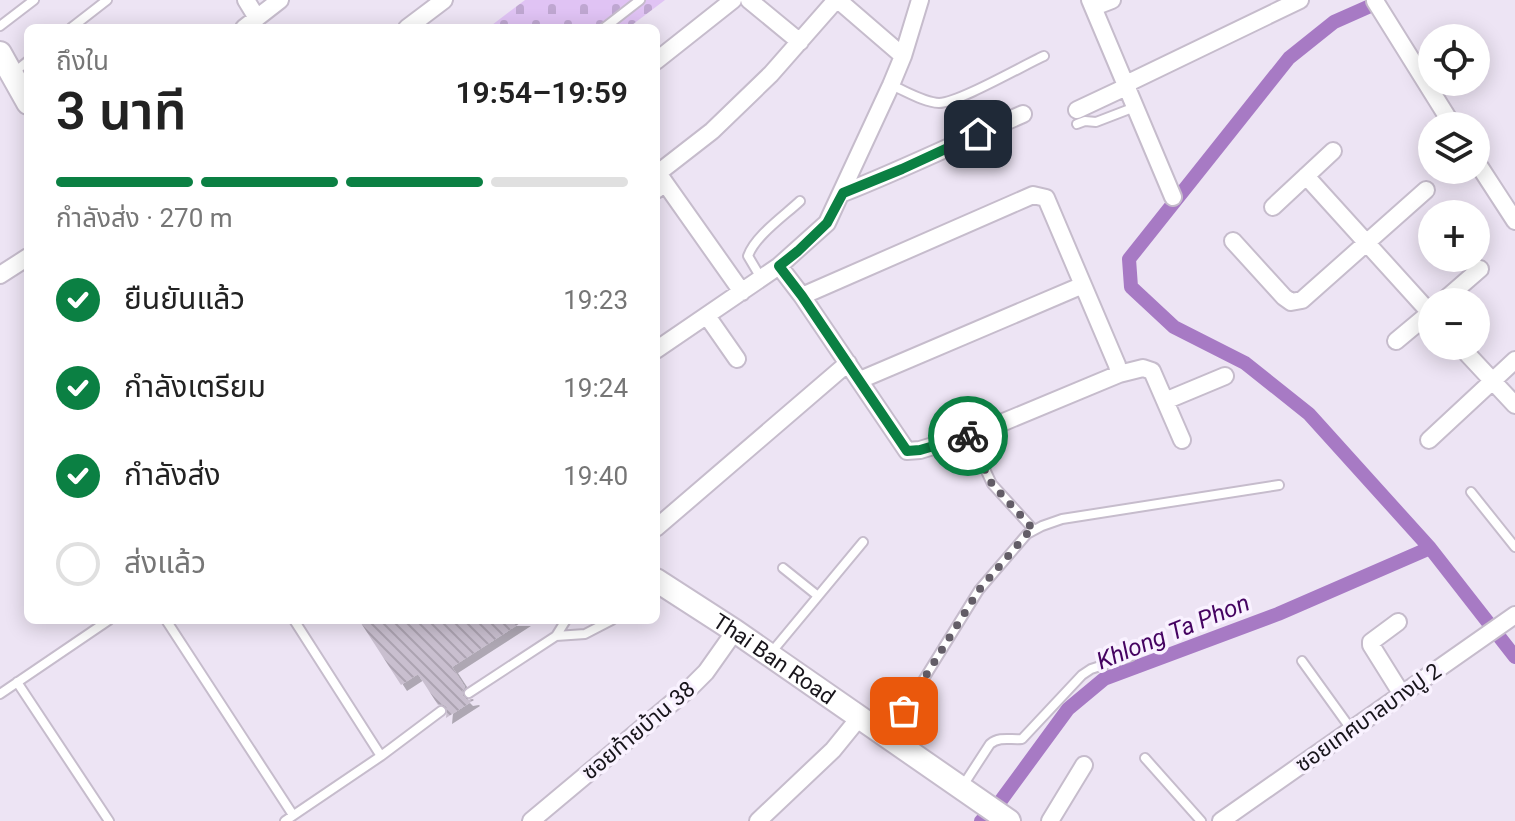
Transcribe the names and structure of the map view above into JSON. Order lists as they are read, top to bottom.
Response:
{
  "streets": {
    "street": ["Thai Ban Road", "ซอยเทศบาลบางปู 2", "ซอยท้ายบ้าน 38"]
  },
  "crossings": [
    ["Thai Ban Road", "ซอยท้ายบ้าน 38"]
  ],
  "water": ["Khlong Ta Phon"],
  "page": {
    "map_buttons": ["+", "−"],
    "heading": ["3 นาที", "ถึงใน", "19:54–19:59"],
    "bar": "กำลังส่ง · 270 m",
    "list": [
      ["ยืนยันแล้ว", "19:23"],
      ["กำลังเตรียม", "19:24"],
      ["กำลังส่ง", "19:40"],
      "ส่งแล้ว"
    ]
  }
}
